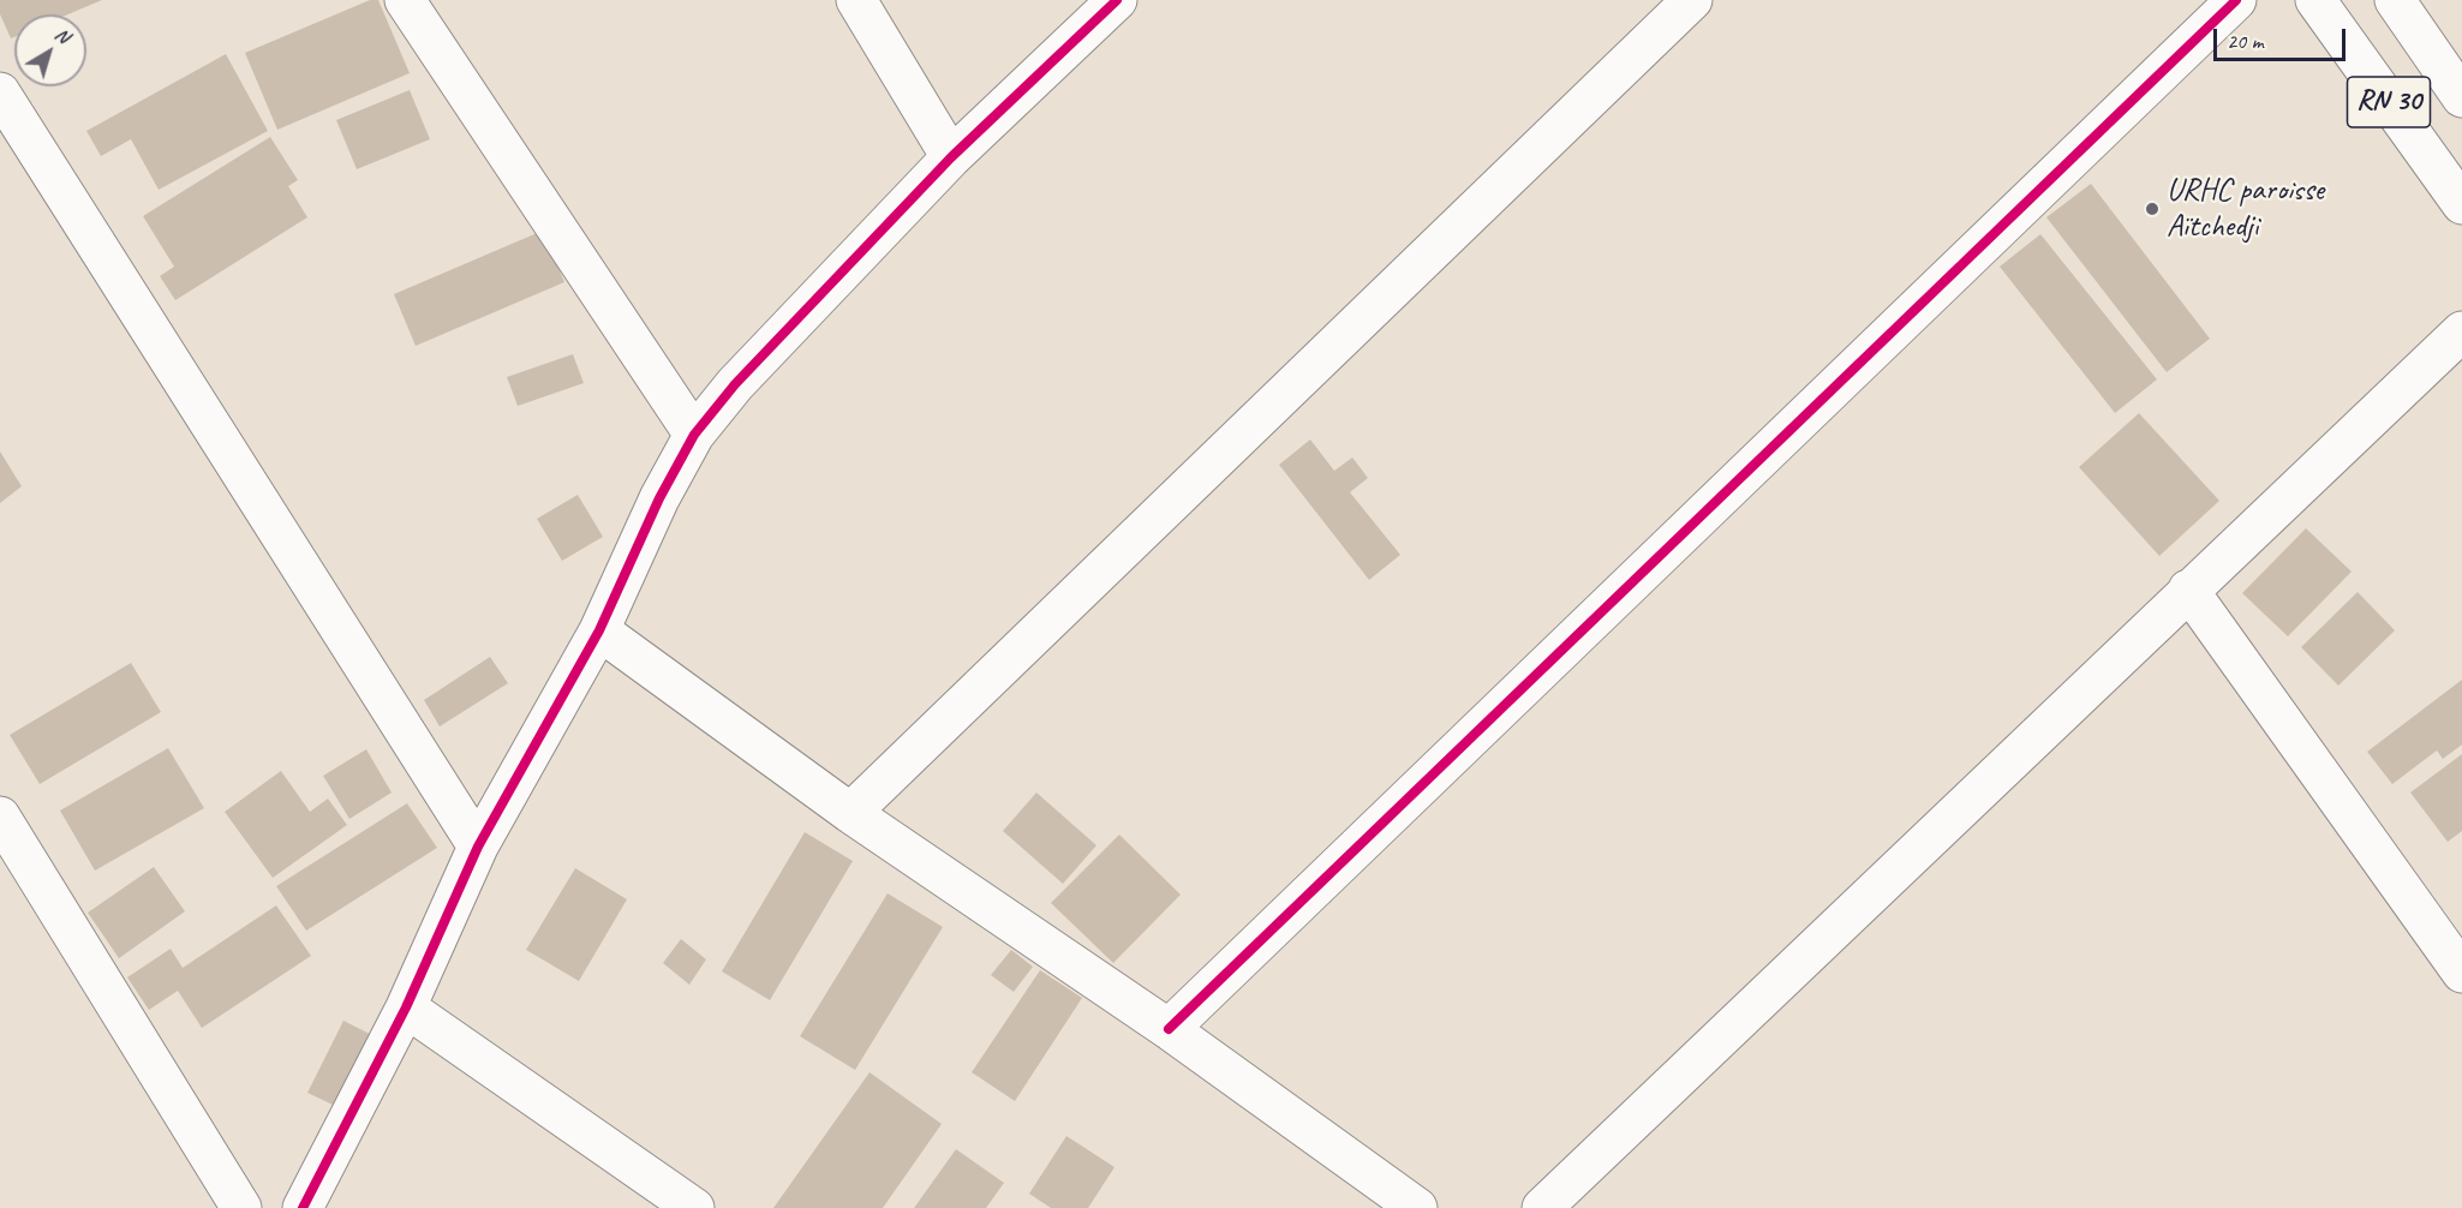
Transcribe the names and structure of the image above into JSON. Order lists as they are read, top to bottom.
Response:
{
  "streets": {
    "street": ["RN 30"]
  },
  "places": ["URHC paroisse Aïtchedji"],
  "scale_bar": "20 m",
  "north": "top right"
}
